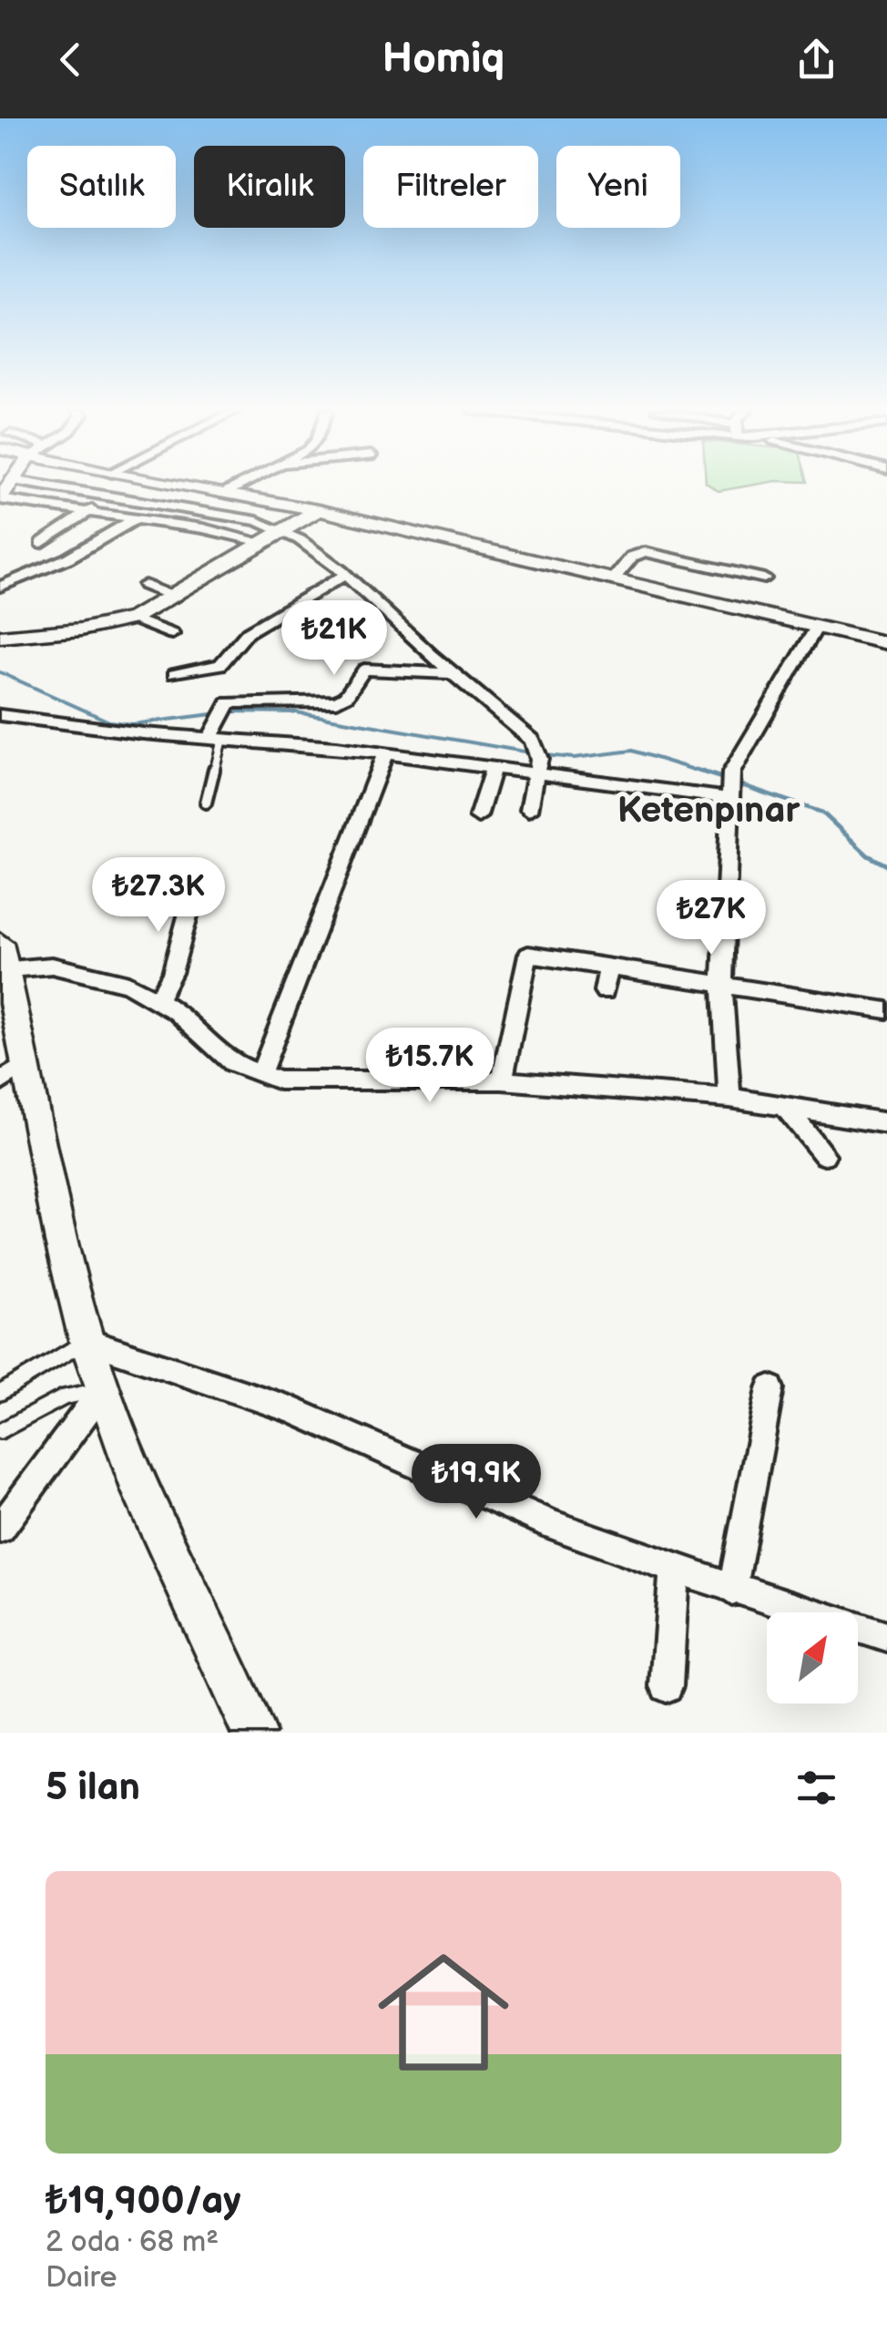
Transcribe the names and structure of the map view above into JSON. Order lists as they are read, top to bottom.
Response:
{
  "districts": ["Ketenpınar"],
  "north": "top right",
  "page": {
    "header": "Homiq",
    "chip": [
      "Satılık",
      "Kiralık",
      "Filtreler",
      "Yeni"
    ],
    "price": [
      "₺21K",
      "₺27.3K",
      "₺27K",
      "₺15.7K",
      "₺19.9K"
    ],
    "heading": "5 ilan",
    "list": [
      {
        "name": "₺19,900/ay",
        "note": "2 oda · 68 m² · Daire"
      }
    ]
  }
}
